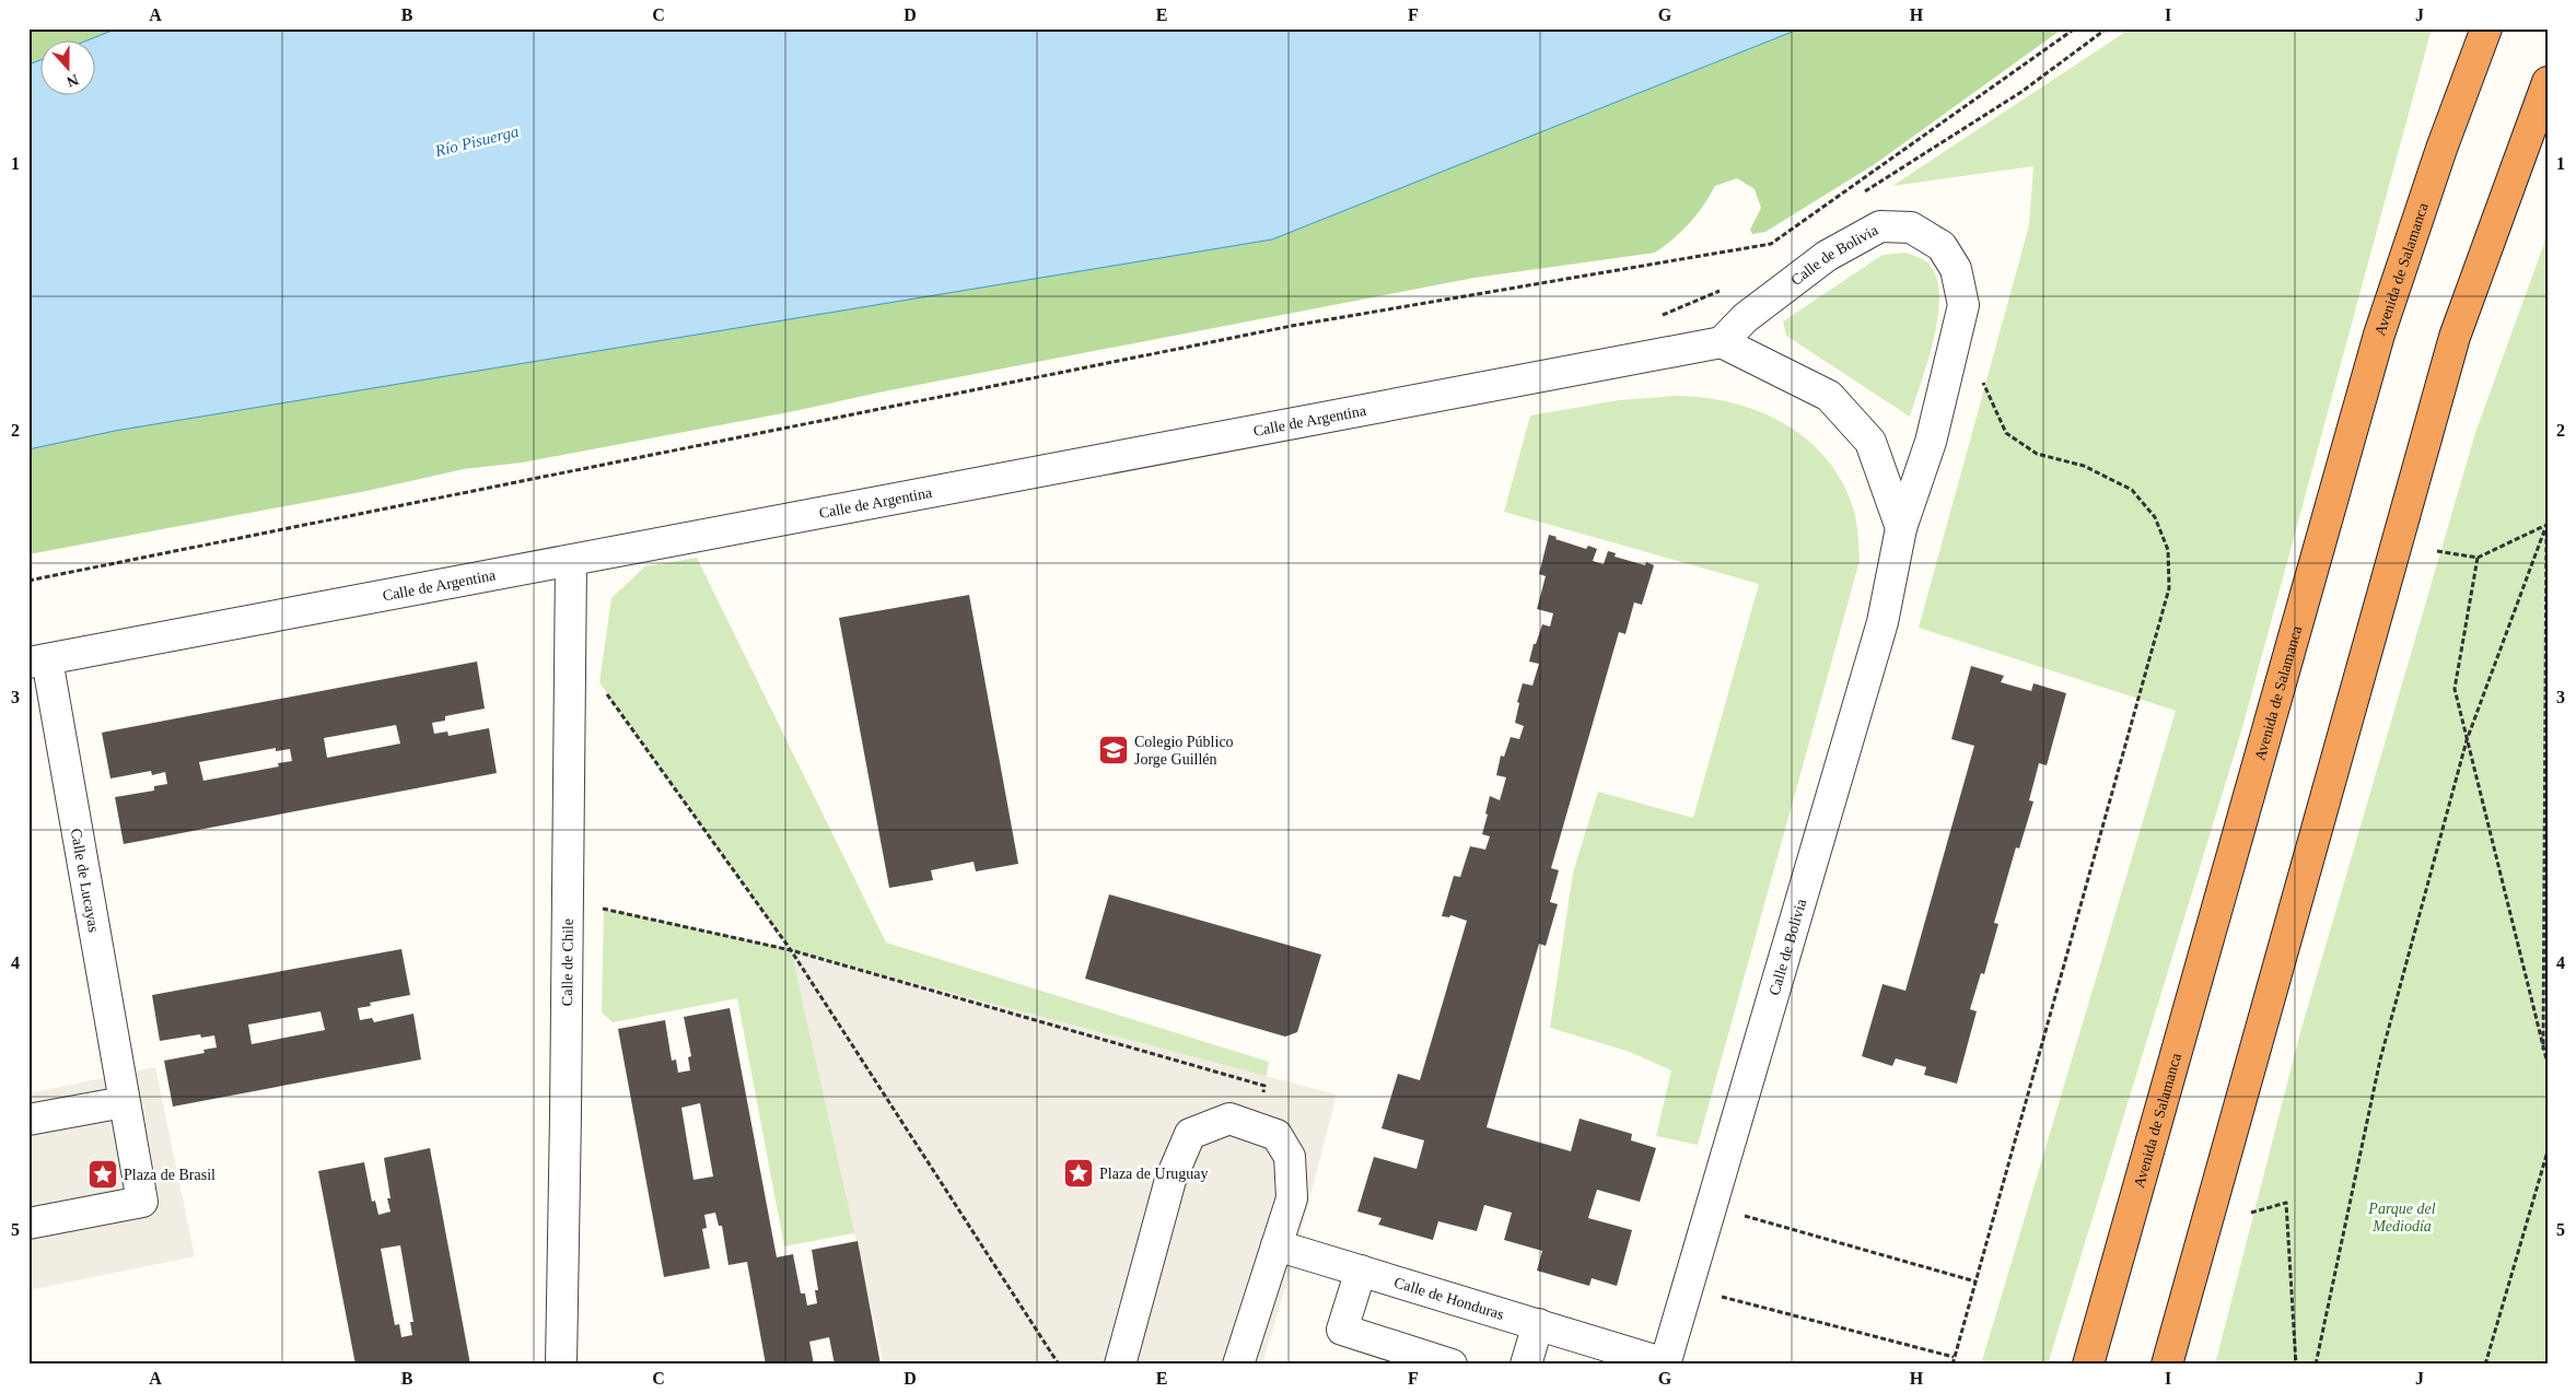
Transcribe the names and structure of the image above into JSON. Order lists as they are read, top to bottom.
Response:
{
  "streets": {
    "highway": ["Avenida de Salamanca"],
    "street": [
      "Calle de Bolivia",
      "Calle de Argentina",
      "Calle de Lucayas",
      "Calle de Chile",
      "Calle de Honduras"
    ]
  },
  "crossings": [
    ["Calle de Bolivia", "Calle de Argentina"],
    ["Calle de Bolivia", "Calle de Honduras"],
    ["Calle de Argentina", "Calle de Lucayas"],
    ["Calle de Argentina", "Calle de Chile"]
  ],
  "water": ["Río Pisuerga"],
  "parks": ["Parque del Mediodía"],
  "places": {
    "school or university": ["Colegio Público Jorge Guillén"],
    "place": ["Plaza de Uruguay", "Plaza de Brasil"]
  },
  "north": "bottom",
  "grid": {
    "columns": [
      "A",
      "B",
      "C",
      "D",
      "E",
      "F",
      "G",
      "H",
      "I",
      "J"
    ],
    "rows": [
      "1",
      "2",
      "3",
      "4",
      "5"
    ]
  }
}
